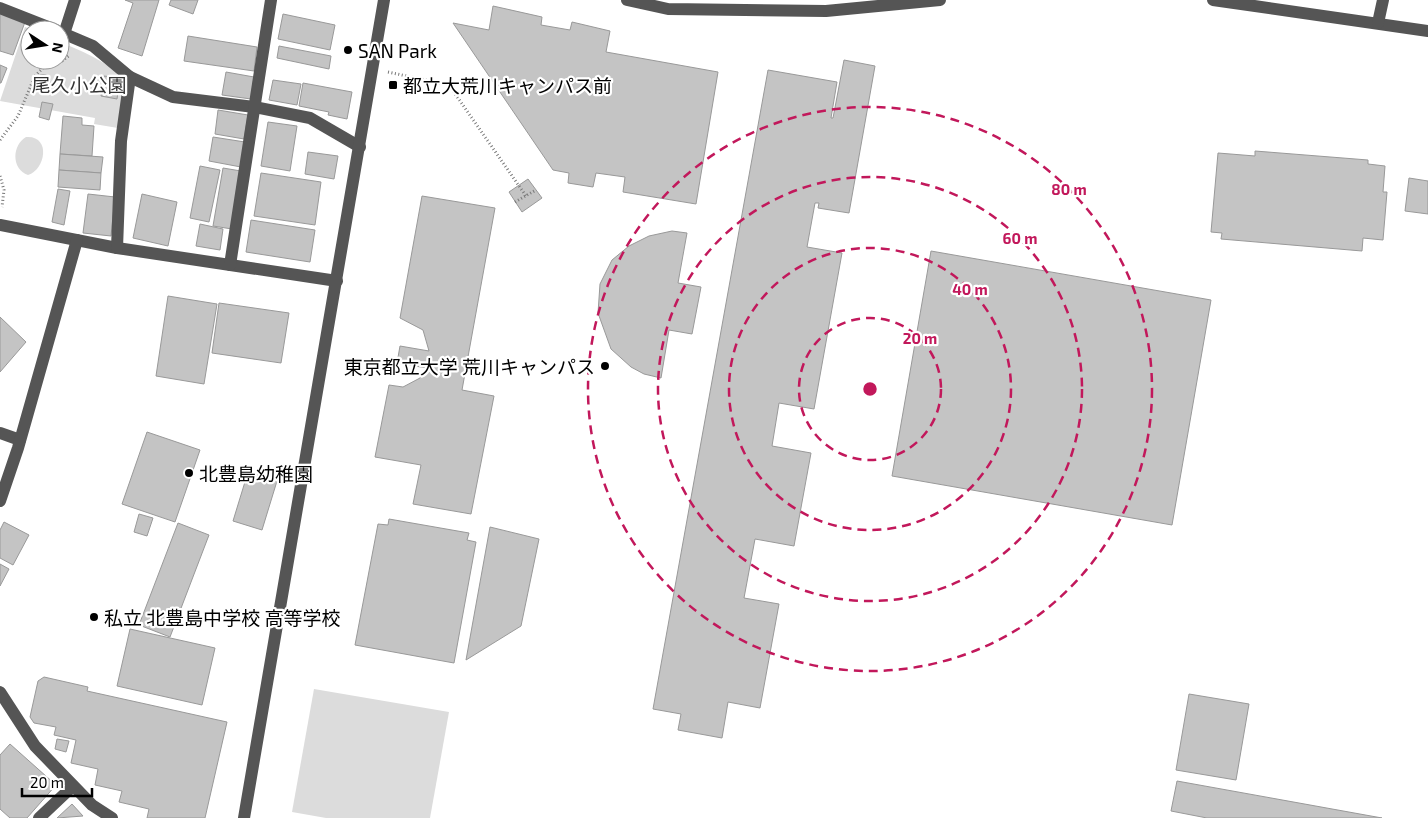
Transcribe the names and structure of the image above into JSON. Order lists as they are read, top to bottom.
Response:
{
  "parks": ["尾久小公園"],
  "places": {
    "other": [
      "SAN Park",
      "東京都立大学 荒川キャンパス",
      "北豊島幼稚園",
      "私立 北豊島中学校 高等学校"
    ],
    "transit": ["都立大荒川キャンパス前"]
  },
  "scale_bar": "20 m",
  "north": "right",
  "rings": [
    "80 m",
    "60 m",
    "40 m",
    "20 m"
  ]
}
